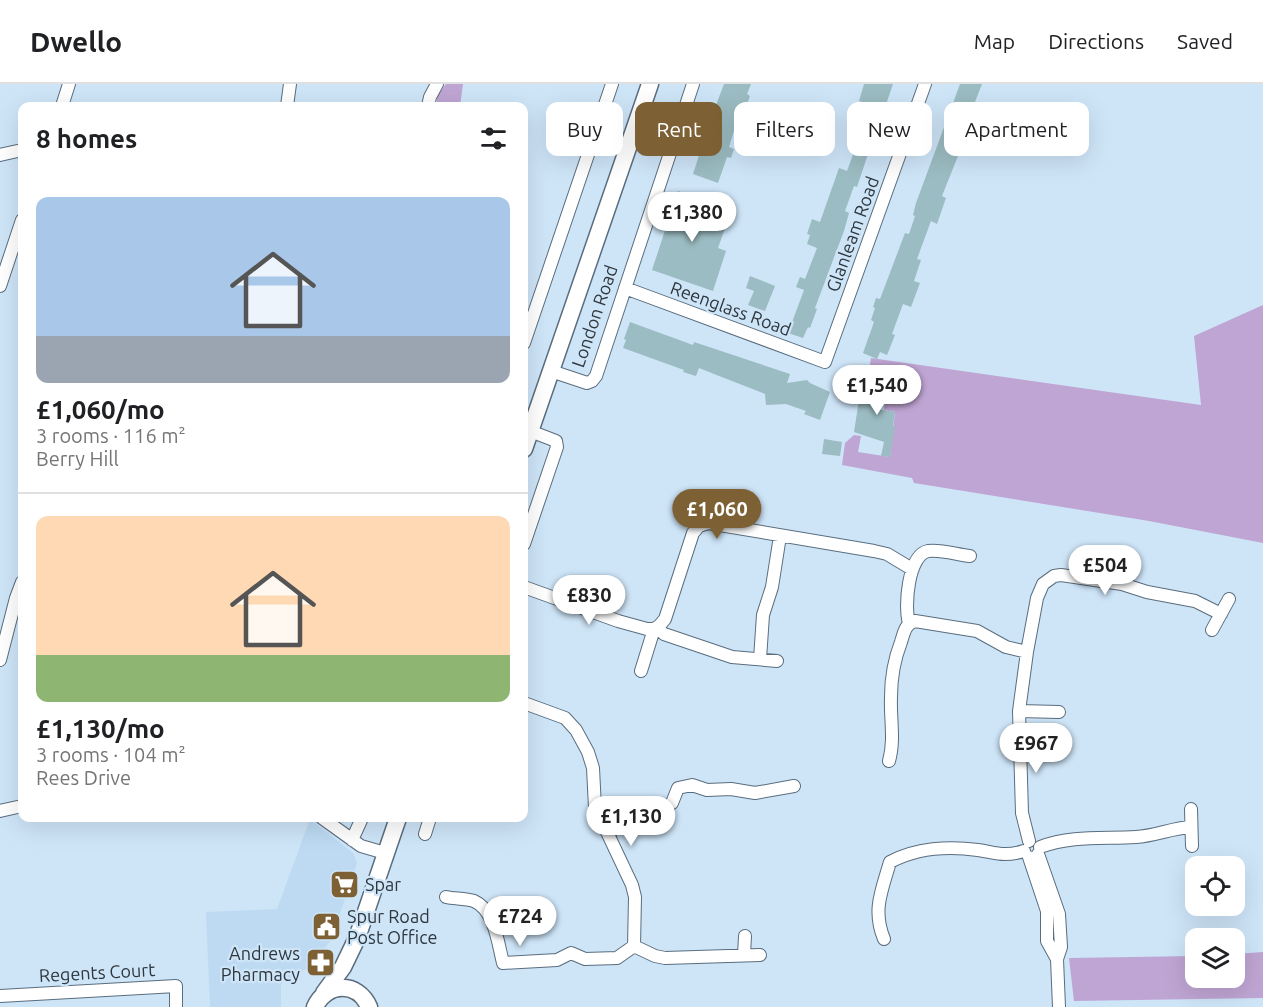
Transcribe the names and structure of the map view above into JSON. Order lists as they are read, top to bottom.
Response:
{
  "streets": {
    "main road": ["London Road"],
    "street": ["Glanleam Road", "Reenglass Road", "Regents Court"]
  },
  "crossings": [
    ["Glanleam Road", "Reenglass Road"],
    ["Reenglass Road", "London Road"]
  ],
  "places": {
    "supermarket": ["Spar"],
    "public building": ["Spur Road Post Office"],
    "pharmacy": ["Andrews Pharmacy"]
  },
  "page": {
    "header": "Dwello",
    "nav": ["Map", "Directions", "Saved"],
    "chip": [
      "Buy",
      "Rent",
      "Filters",
      "New",
      "Apartment"
    ],
    "heading": "8 homes",
    "list": [
      {
        "name": "£1,060/mo",
        "note": "3 rooms · 116 m² · Berry Hill"
      },
      {
        "name": "£1,130/mo",
        "note": "3 rooms · 104 m² · Rees Drive"
      }
    ],
    "price": [
      "£1,380",
      "£1,540",
      "£1,060",
      "£504",
      "£830",
      "£967",
      "£1,130",
      "£724"
    ]
  }
}
